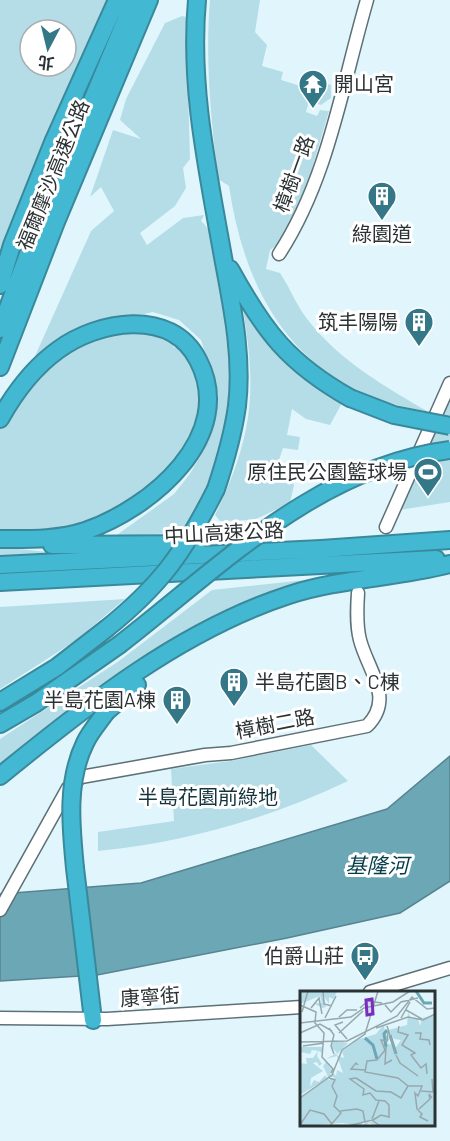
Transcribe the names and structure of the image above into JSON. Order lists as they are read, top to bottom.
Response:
{
  "streets": {
    "highway": ["福爾摩沙高速公路", "中山高速公路"],
    "street": ["樟樹一路", "樟樹二路", "康寧街"]
  },
  "water": ["基隆河"],
  "parks": ["半島花園前綠地"],
  "places": {
    "temple": ["開山宮"],
    "building": [
      "綠園道",
      "筑丰陽陽",
      "半島花園B、C棟",
      "半島花園A棟"
    ],
    "sports": ["原住民公園籃球場"],
    "bus stop": ["伯爵山莊"]
  },
  "north": "bottom"
}
